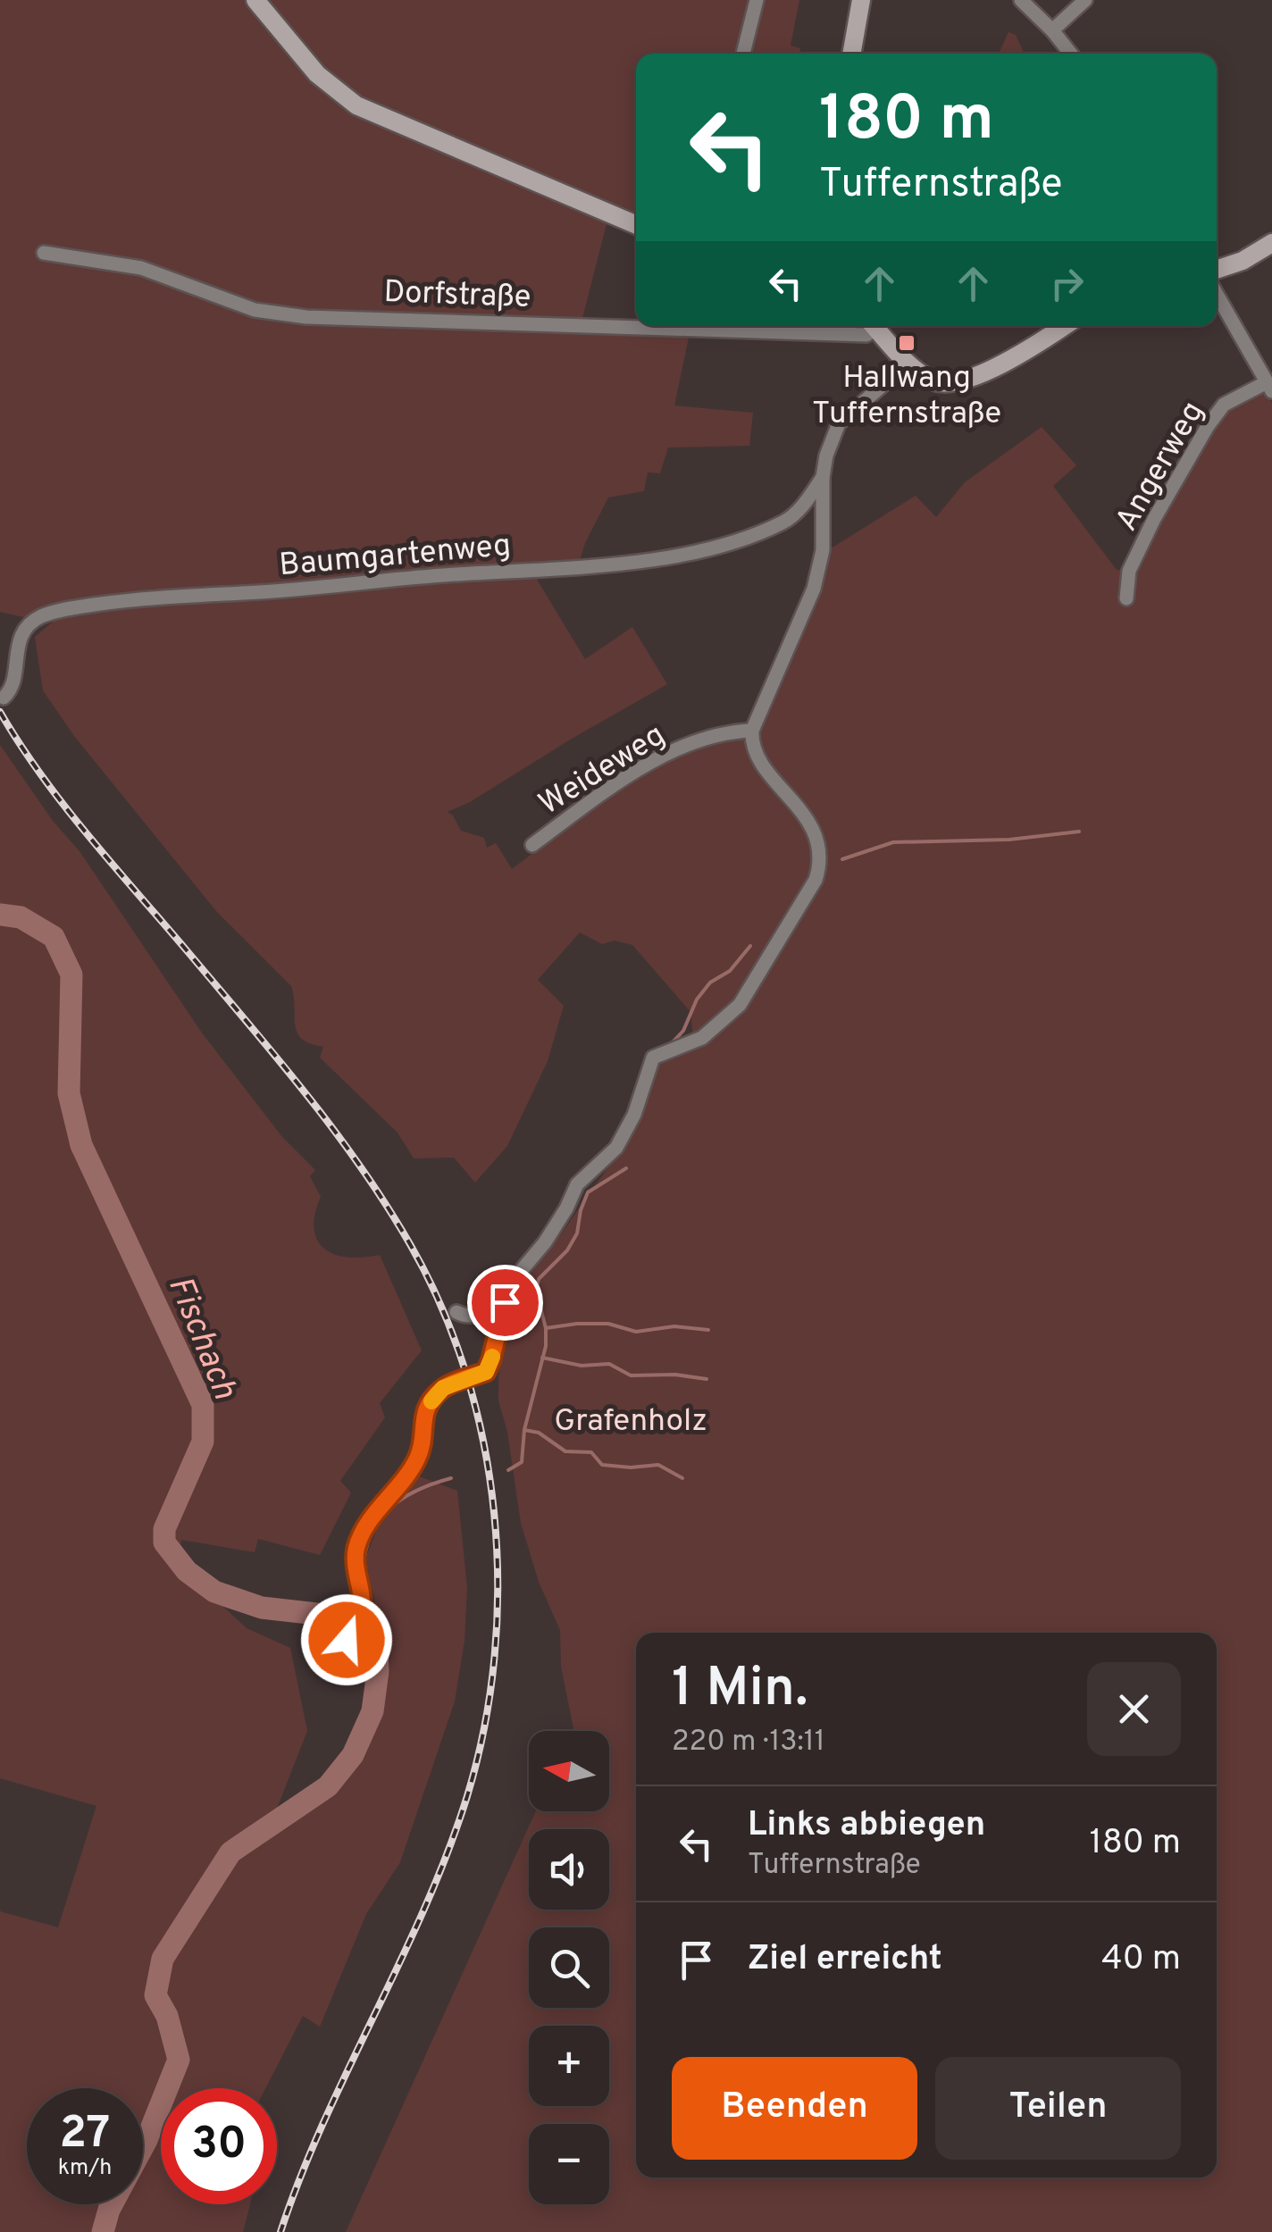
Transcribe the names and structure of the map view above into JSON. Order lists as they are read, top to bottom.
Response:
{
  "streets": {
    "street": [
      "Dorfstraße",
      "Angerweg",
      "Baumgartenweg",
      "Weideweg"
    ]
  },
  "water": ["Fischach"],
  "parks": ["Grafenholz"],
  "places": {
    "transit": ["Hallwang Tuffernstraße"]
  },
  "north": "left",
  "page": {
    "turn": ["180 m", "Tuffernstraße"],
    "heading": ["1 Min.", "220 m · 13:11"],
    "map_buttons": ["+", "−"],
    "list": [
      {
        "name": "Links abbiegen",
        "note": "Tuffernstraße",
        "value": "180 m"
      },
      {
        "name": "Ziel erreicht",
        "value": "40 m"
      }
    ],
    "buttons": ["Beenden", "Teilen"],
    "speed": "27 km/h",
    "limit": "30"
  }
}
